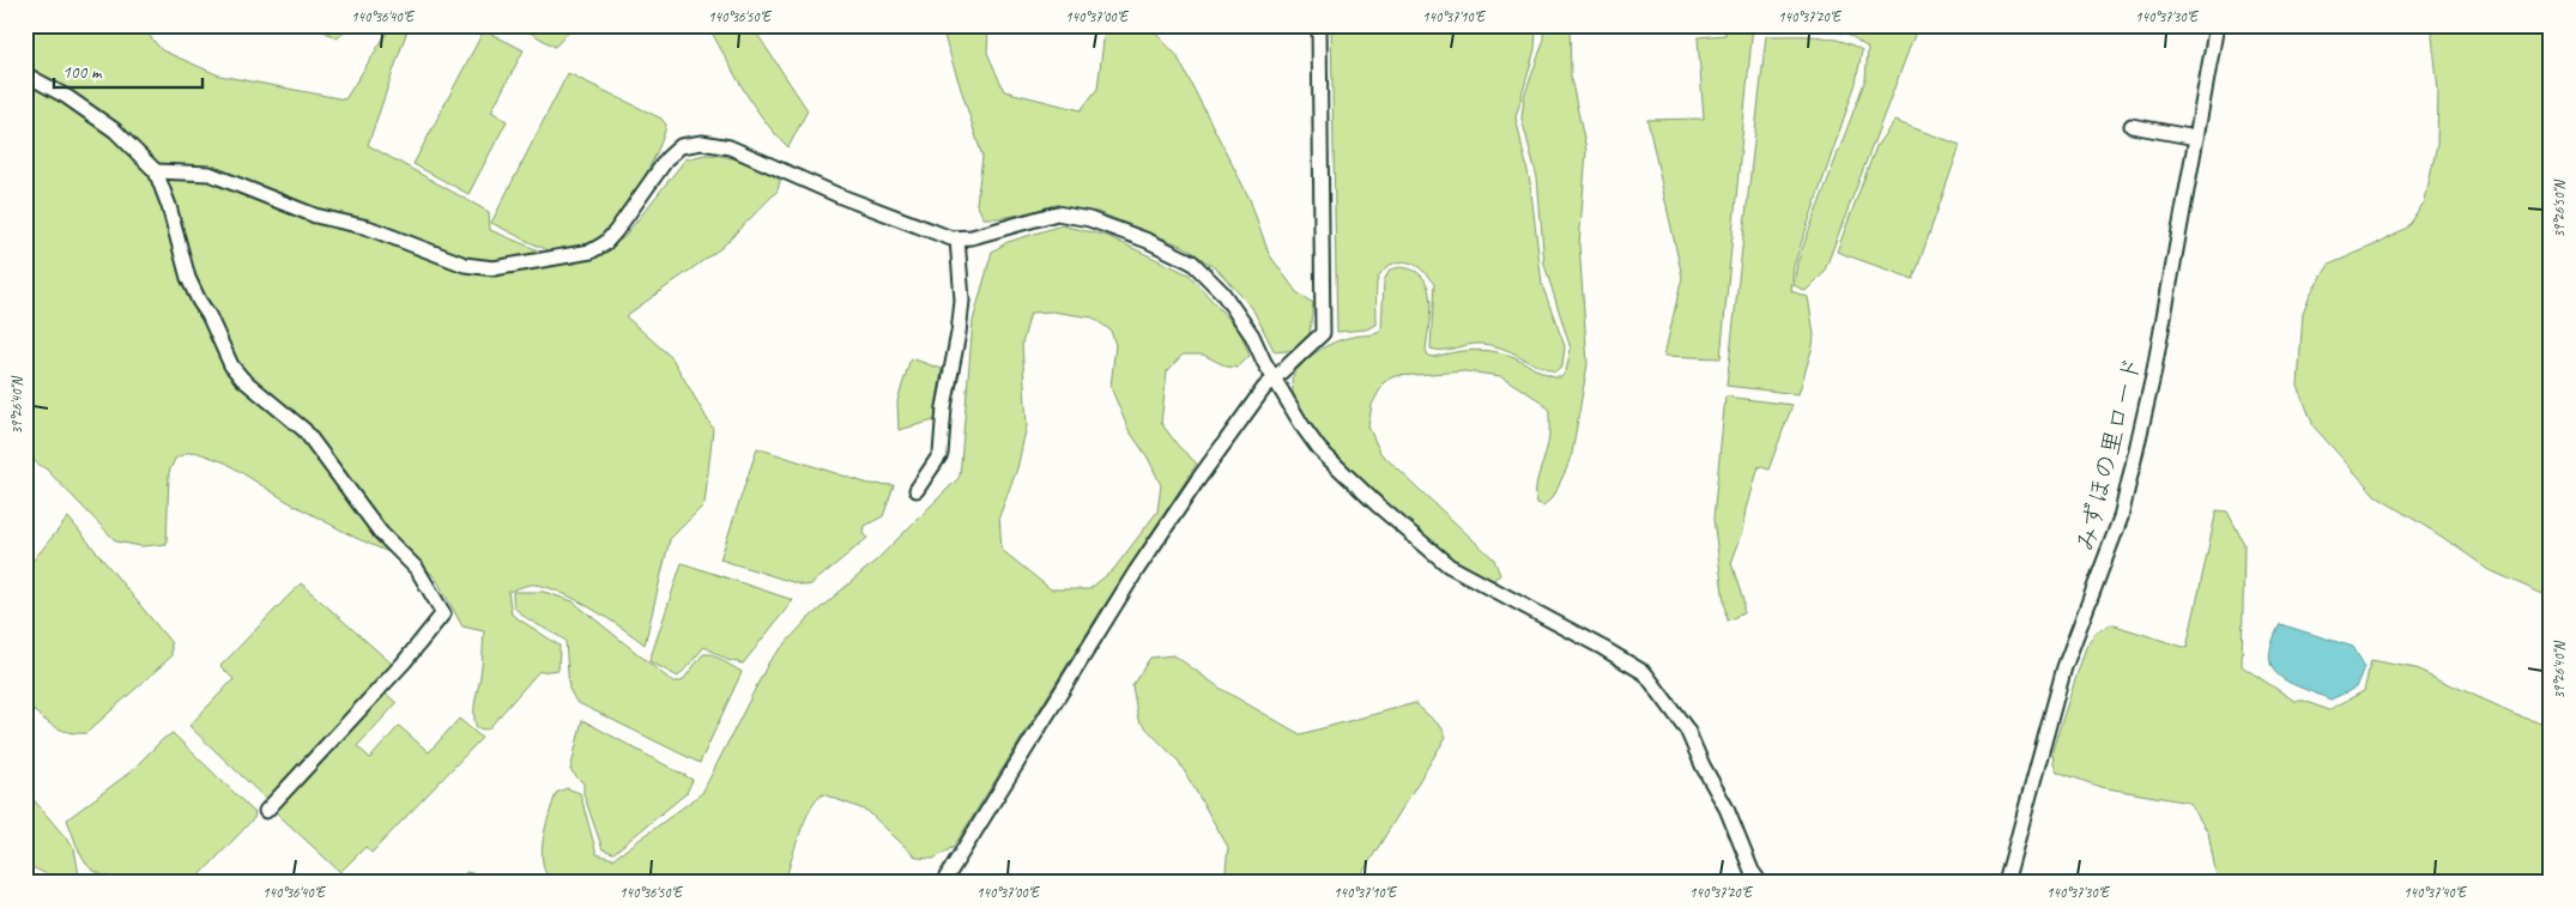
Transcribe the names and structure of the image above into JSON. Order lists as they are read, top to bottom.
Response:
{
  "streets": {
    "street": ["みずほの里ロード"]
  },
  "scale_bar": "100 m",
  "coordinates": [
    "140°36'40\"E",
    "140°36'50\"E",
    "140°37'00\"E",
    "140°37'10\"E",
    "140°37'20\"E",
    "140°37'30\"E",
    "39°26'50\"N",
    "39°26'40\"N",
    "140°37'40\"E"
  ]
}
